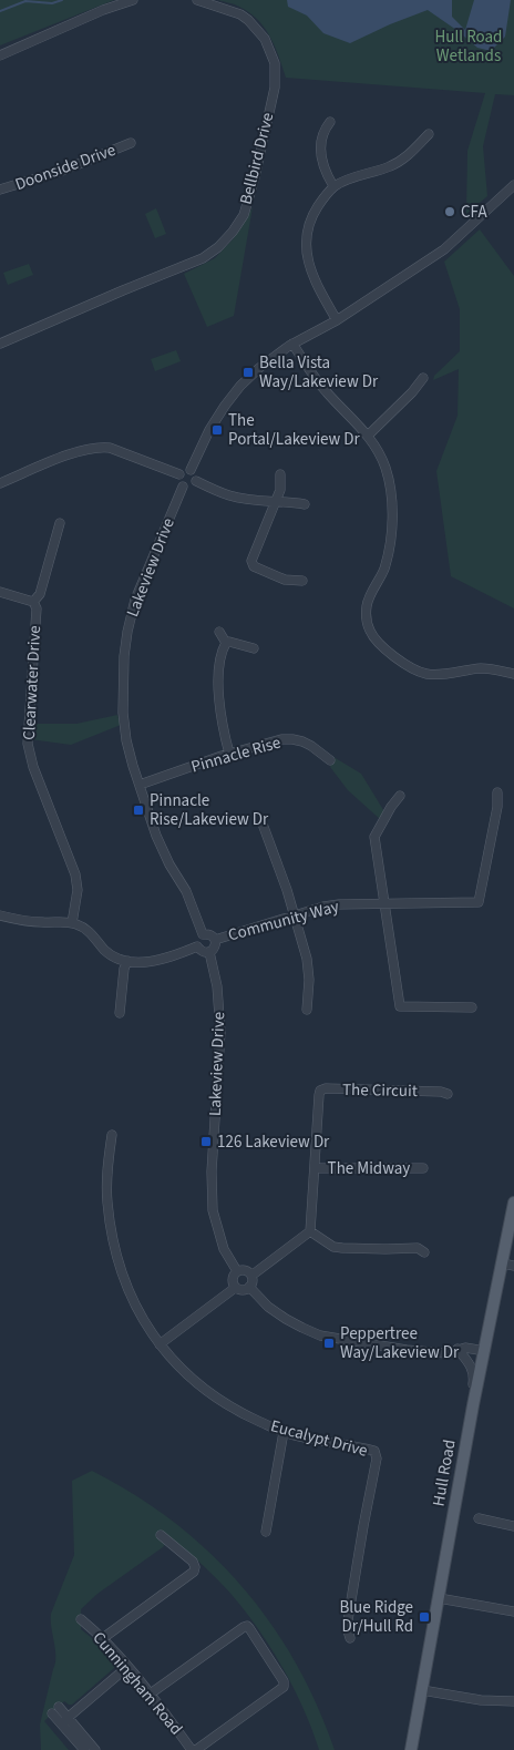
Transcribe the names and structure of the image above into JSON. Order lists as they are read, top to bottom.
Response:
{
  "streets": {
    "main road": ["Hull Road"],
    "street": [
      "Bellbird Drive",
      "Doonside Drive",
      "Lakeview Drive",
      "Clearwater Drive",
      "Pinnacle Rise",
      "Community Way",
      "The Circuit",
      "The Midway",
      "Eucalypt Drive",
      "Cunningham Road"
    ]
  },
  "crossings": [
    ["Lakeview Drive", "Pinnacle Rise"],
    ["Lakeview Drive", "Community Way"],
    ["The Circuit", "The Midway"]
  ],
  "parks": ["Hull Road Wetlands"],
  "places": {
    "other": ["CFA"],
    "transit": [
      "Bella Vista Way/Lakeview Dr",
      "The Portal/Lakeview Dr",
      "Pinnacle Rise/Lakeview Dr",
      "126 Lakeview Dr",
      "Peppertree Way/Lakeview Dr",
      "Blue Ridge Dr/Hull Rd"
    ]
  }
}
